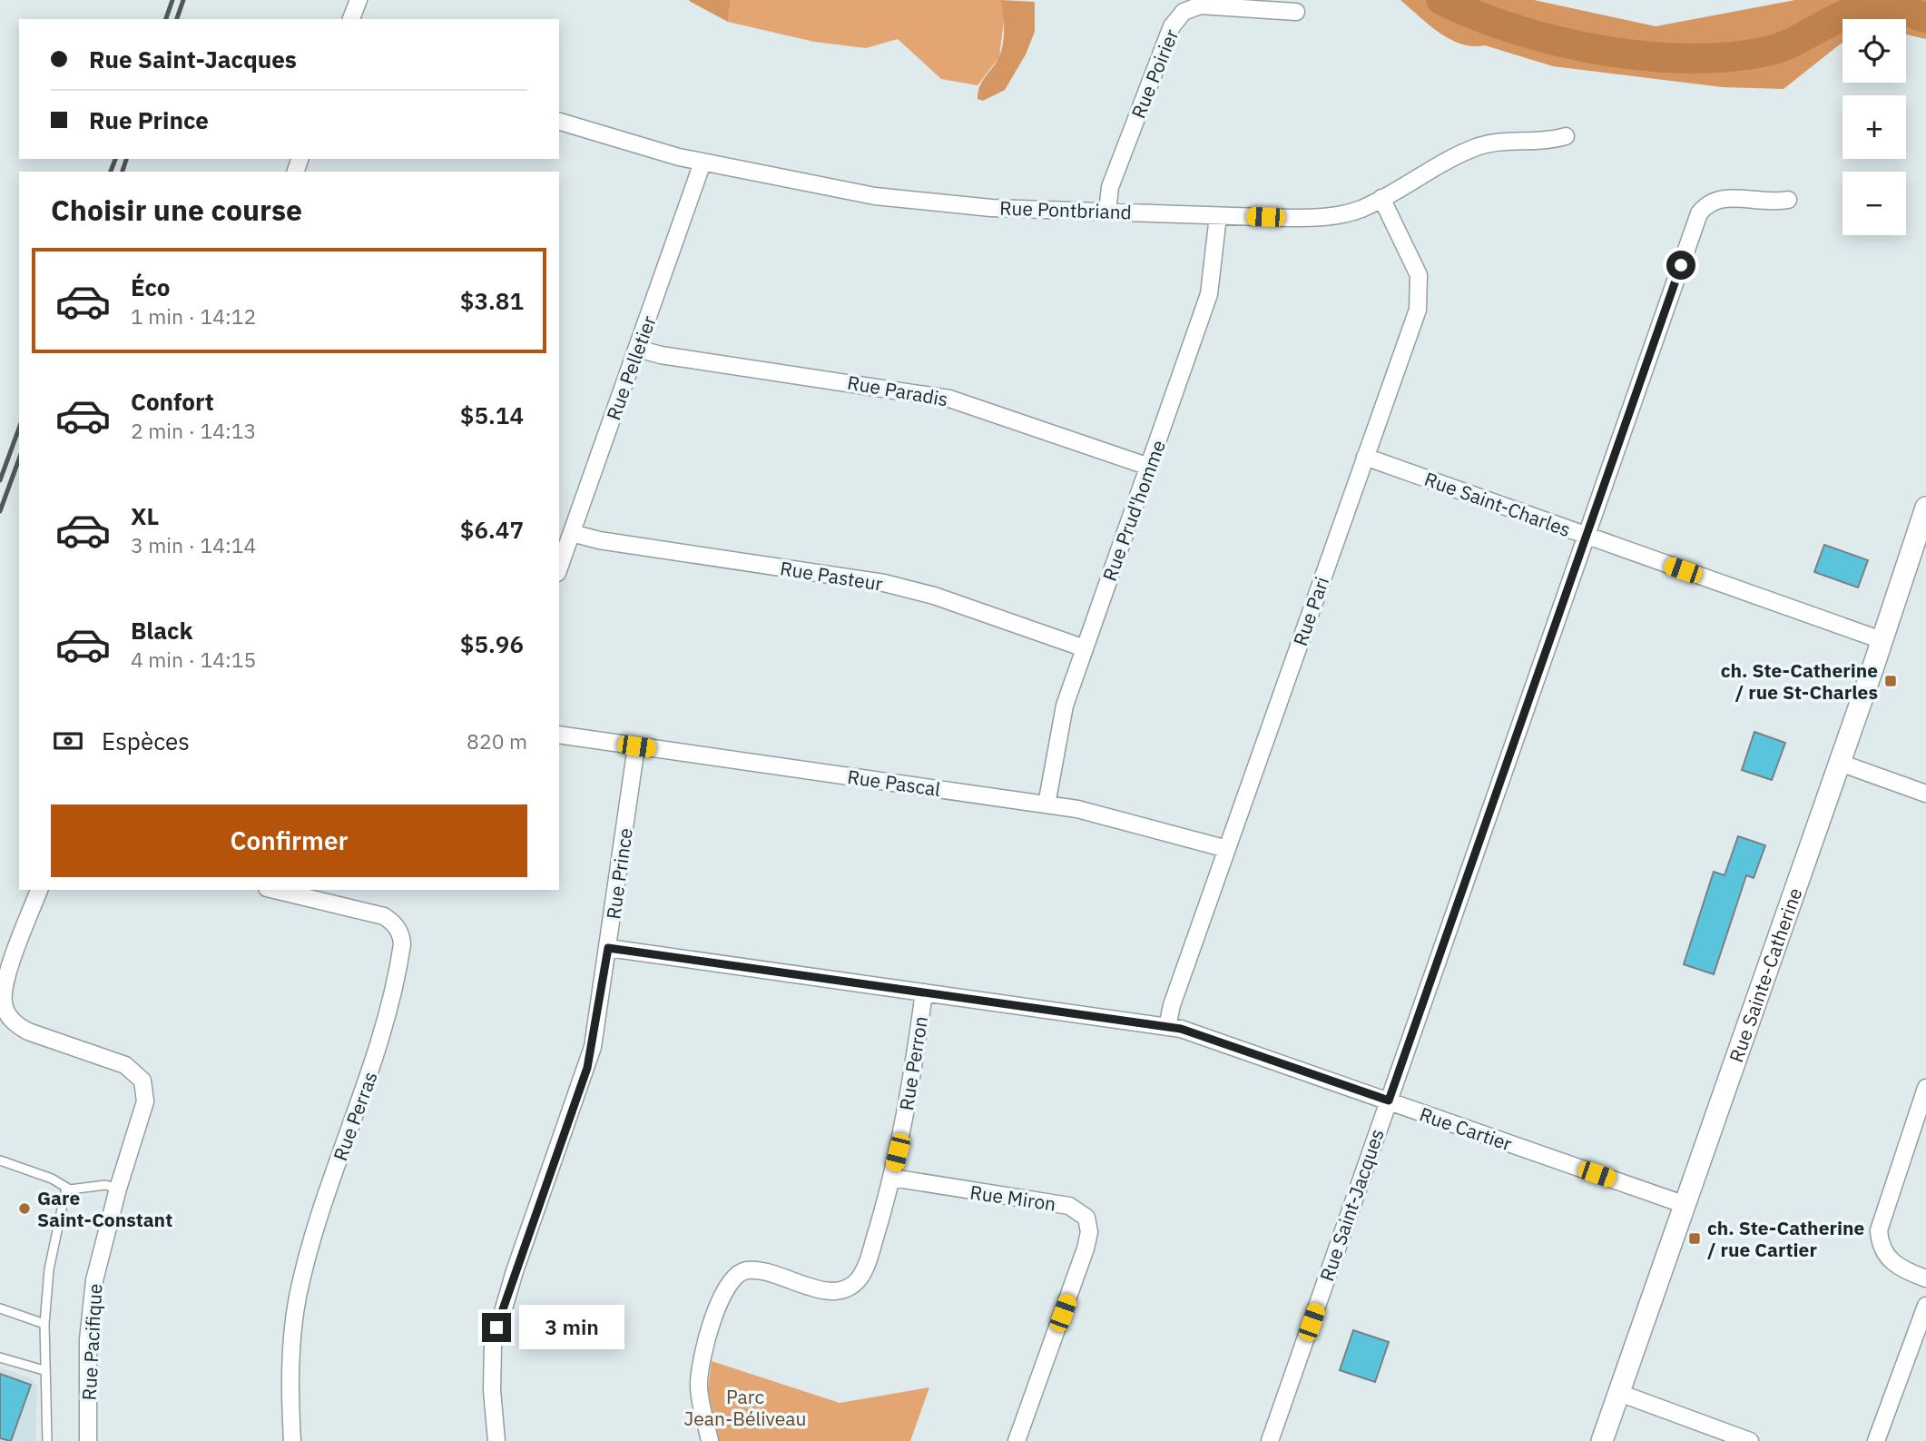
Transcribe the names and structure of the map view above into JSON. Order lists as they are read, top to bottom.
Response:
{
  "streets": {
    "street": [
      "Rue Poirier",
      "Rue Pontbriand",
      "Rue Pelletier",
      "Rue Paradis",
      "Rue Saint-Charles",
      "Rue Prud'homme",
      "Rue Pasteur",
      "Rue Pari",
      "Rue Pascal",
      "Rue Prince",
      "Rue Sainte-Catherine",
      "Rue Perron",
      "Rue Perras",
      "Rue Cartier",
      "Rue Miron",
      "Rue Saint-Jacques",
      "Rue Pacifique"
    ]
  },
  "crossings": [
    ["Rue Poirier", "Rue Pontbriand"],
    ["Rue Pontbriand", "Rue Pelletier"],
    ["Rue Pontbriand", "Rue Prud'homme"],
    ["Rue Pontbriand", "Rue Pari"],
    ["Rue Pelletier", "Rue Paradis"],
    ["Rue Pelletier", "Rue Pasteur"],
    ["Rue Paradis", "Rue Prud'homme"],
    ["Rue Saint-Charles", "Rue Pari"],
    ["Rue Saint-Charles", "Rue Sainte-Catherine"],
    ["Rue Saint-Charles", "Rue Saint-Jacques"],
    ["Rue Prud'homme", "Rue Pasteur"],
    ["Rue Prud'homme", "Rue Pascal"],
    ["Rue Pari", "Rue Pascal"],
    ["Rue Pari", "Rue Cartier"],
    ["Rue Pascal", "Rue Prince"],
    ["Rue Prince", "Rue Cartier"],
    ["Rue Sainte-Catherine", "Rue Cartier"],
    ["Rue Perron", "Rue Cartier"],
    ["Rue Perron", "Rue Miron"],
    ["Rue Cartier", "Rue Saint-Jacques"]
  ],
  "parks": ["Parc Jean-Béliveau"],
  "places": {
    "transit": ["ch. Ste-Catherine / rue St-Charles", "ch. Ste-Catherine / rue Cartier"],
    "other": ["Gare Saint-Constant"]
  },
  "page": {
    "map_buttons": ["+", "−"],
    "banner": ["Rue Saint-Jacques", "Rue Prince"],
    "heading": "Choisir une course",
    "list": [
      {
        "name": "Éco",
        "note": "1 min · 14:12",
        "value": "$3.81"
      },
      {
        "name": "Confort",
        "note": "2 min · 14:13",
        "value": "$5.14"
      },
      {
        "name": "XL",
        "note": "3 min · 14:14",
        "value": "$6.47"
      },
      {
        "name": "Black",
        "note": "4 min · 14:15",
        "value": "$5.96"
      }
    ],
    "pay": ["Espèces", "820 m"],
    "buttons": "Confirmer",
    "bubble": "3 min"
  }
}
